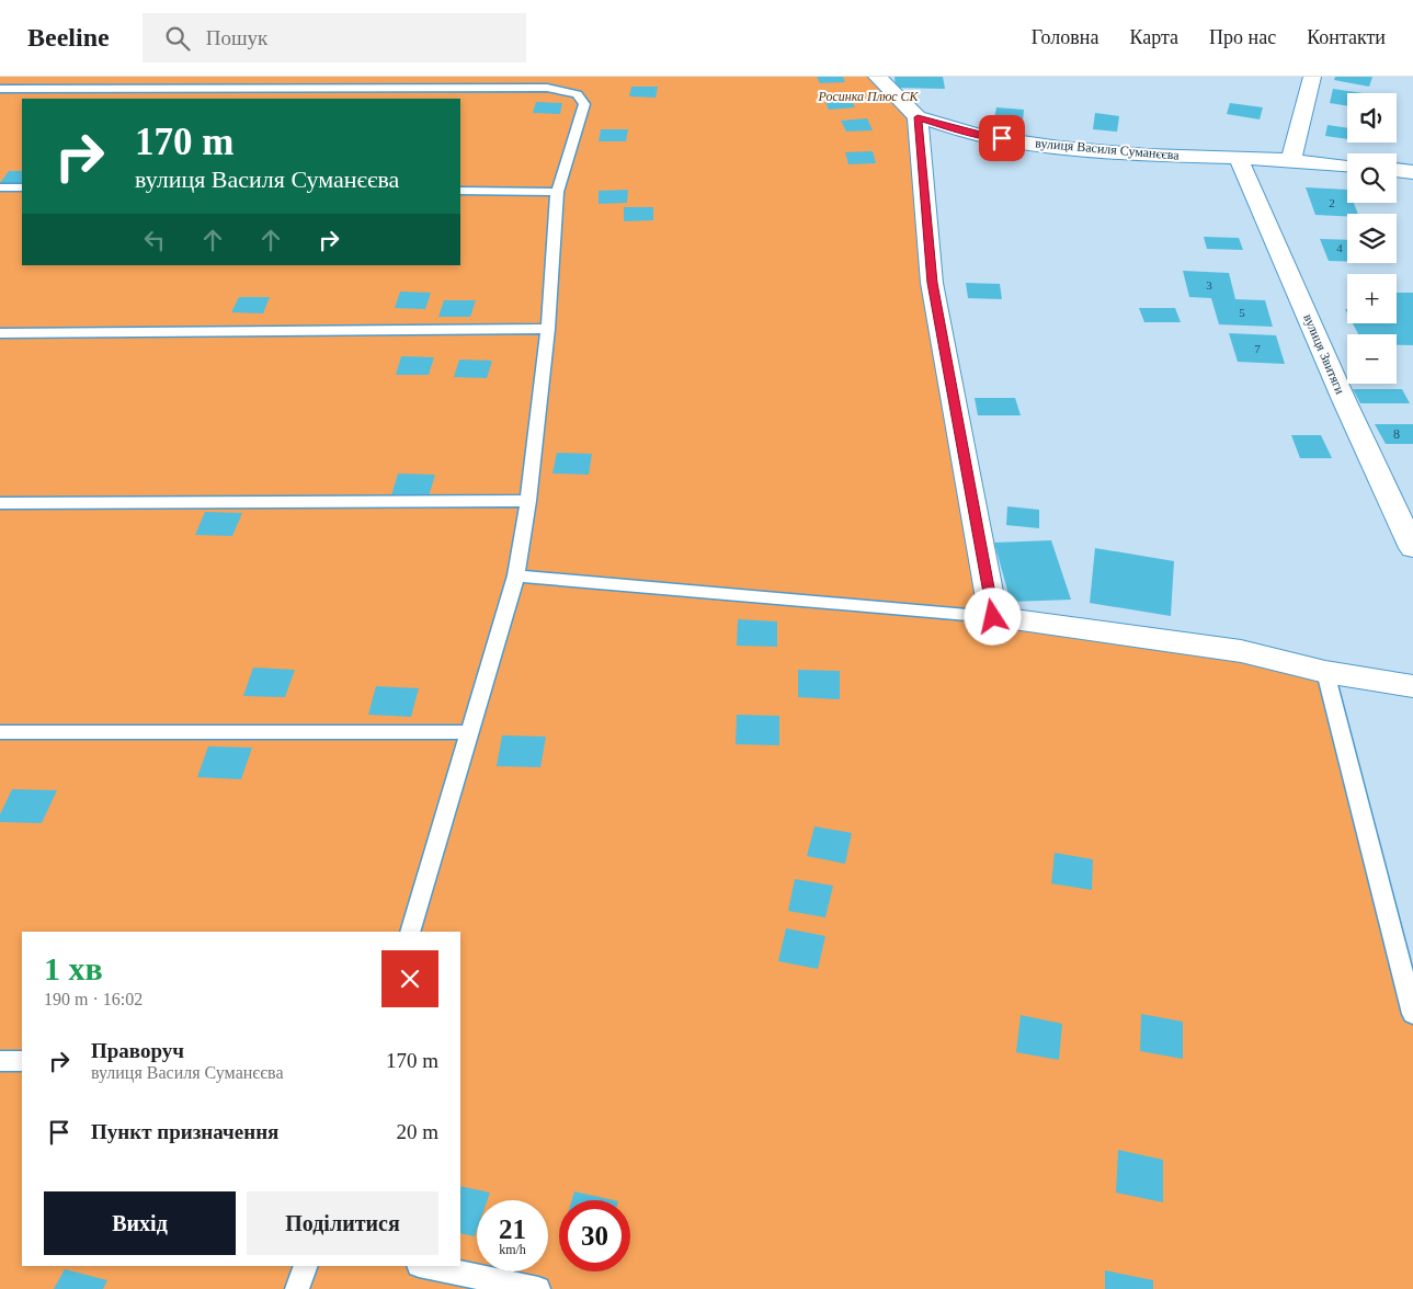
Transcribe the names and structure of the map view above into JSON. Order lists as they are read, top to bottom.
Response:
{
  "streets": {
    "street": ["вулиця Василя Суманєєва", "вулиця Звитяги"]
  },
  "crossings": [
    ["вулиця Василя Суманєєва", "вулиця Звитяги"]
  ],
  "parks": ["Росинка Плюс СК"],
  "house_numbers": [
    "2",
    "4",
    "3",
    "5",
    "7",
    "8"
  ],
  "page": {
    "header": "Beeline",
    "search": "Пошук",
    "nav": [
      "Головна",
      "Карта",
      "Про нас",
      "Контакти"
    ],
    "map_buttons": ["+", "−"],
    "turn": ["170 m", "вулиця Василя Суманєєва"],
    "heading": ["1 хв", "190 m · 16:02"],
    "list": [
      {
        "name": "Праворуч",
        "note": "вулиця Василя Суманєєва",
        "value": "170 m"
      },
      {
        "name": "Пункт призначення",
        "value": "20 m"
      }
    ],
    "buttons": ["Вихід", "Поділитися"],
    "speed": "21 km/h",
    "limit": "30"
  }
}
